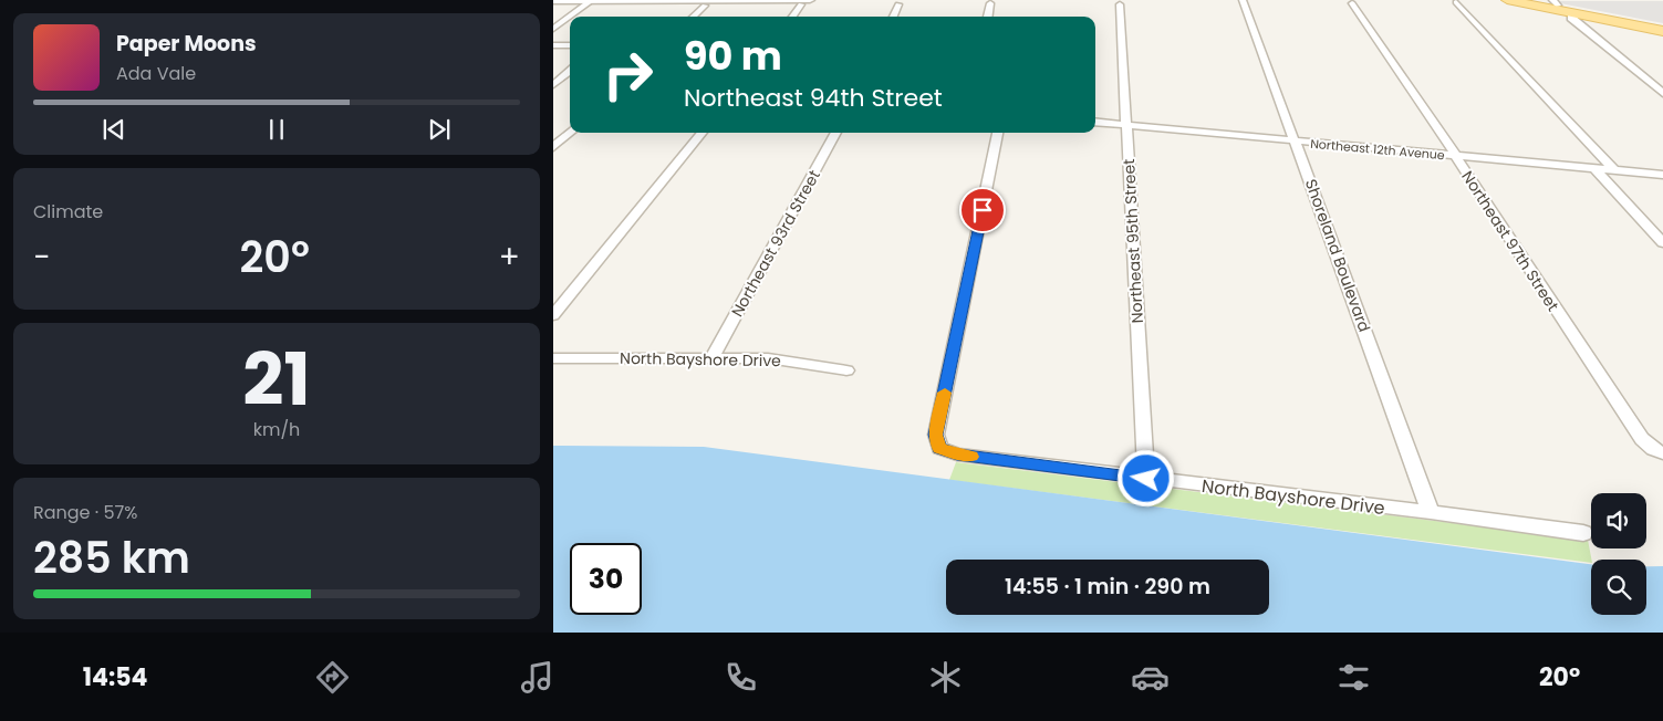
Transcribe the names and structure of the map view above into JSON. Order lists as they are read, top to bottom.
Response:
{
  "streets": {
    "street": [
      "Northeast 12th Avenue",
      "Northeast 95th Street",
      "Northeast 97th Street",
      "Northeast 93rd Street",
      "Shoreland Boulevard",
      "North Bayshore Drive"
    ]
  },
  "crossings": [
    ["Northeast 12th Avenue", "Northeast 95th Street"],
    ["Northeast 12th Avenue", "Northeast 97th Street"],
    ["Northeast 12th Avenue", "Shoreland Boulevard"],
    ["Northeast 95th Street", "North Bayshore Drive"],
    ["Northeast 93rd Street", "North Bayshore Drive"],
    ["Shoreland Boulevard", "North Bayshore Drive"]
  ],
  "page": {
    "turn": ["90 m", "Northeast 94th Street"],
    "song": ["Paper Moons", "Ada Vale"],
    "tile": [
      "Climate",
      ["21", "km/h"],
      ["Range · 57%", "285 km"]
    ],
    "heat": ["−", "20°", "+"],
    "limit": "30",
    "trip": "14:55 · 1 min · 290 m",
    "tabs": ["14:54", "20°"]
  }
}
